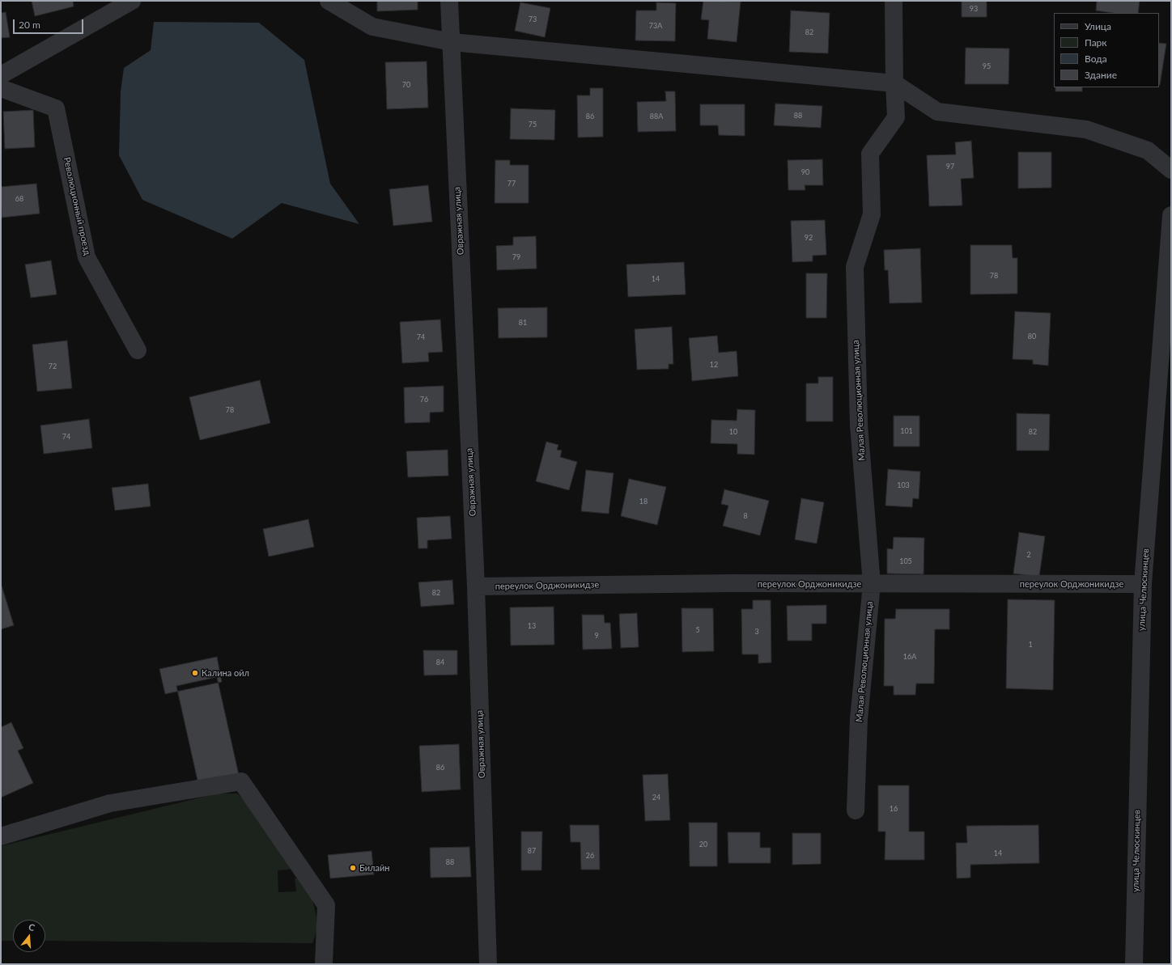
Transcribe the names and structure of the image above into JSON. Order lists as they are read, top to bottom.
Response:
{
  "streets": {
    "street": [
      "Революционный проезд",
      "Овражная улица",
      "Малая Революционная улица",
      "переулок Орджоникидзе",
      "улица Челюскинцев"
    ]
  },
  "crossings": [
    ["Овражная улица", "переулок Орджоникидзе"],
    ["Малая Революционная улица", "переулок Орджоникидзе"],
    ["переулок Орджоникидзе", "улица Челюскинцев"]
  ],
  "places": ["Калина ойл", "Билайн"],
  "house_numbers": [
    "93",
    "73",
    "73А",
    "82",
    "95",
    "70",
    "88",
    "86",
    "88А",
    "75",
    "97",
    "90",
    "77",
    "68",
    "92",
    "79",
    "78",
    "14",
    "81",
    "80",
    "74",
    "12",
    "72",
    "76",
    "78",
    "101",
    "10",
    "82",
    "74",
    "103",
    "18",
    "8",
    "2",
    "105",
    "82",
    "13",
    "5",
    "3",
    "9",
    "1",
    "16А",
    "84",
    "86",
    "24",
    "16",
    "20",
    "87",
    "14",
    "26",
    "88"
  ],
  "legend": [
    "Улица",
    "Парк",
    "Вода",
    "Здание"
  ],
  "scale_bar": "20 m",
  "north": "top"
}
